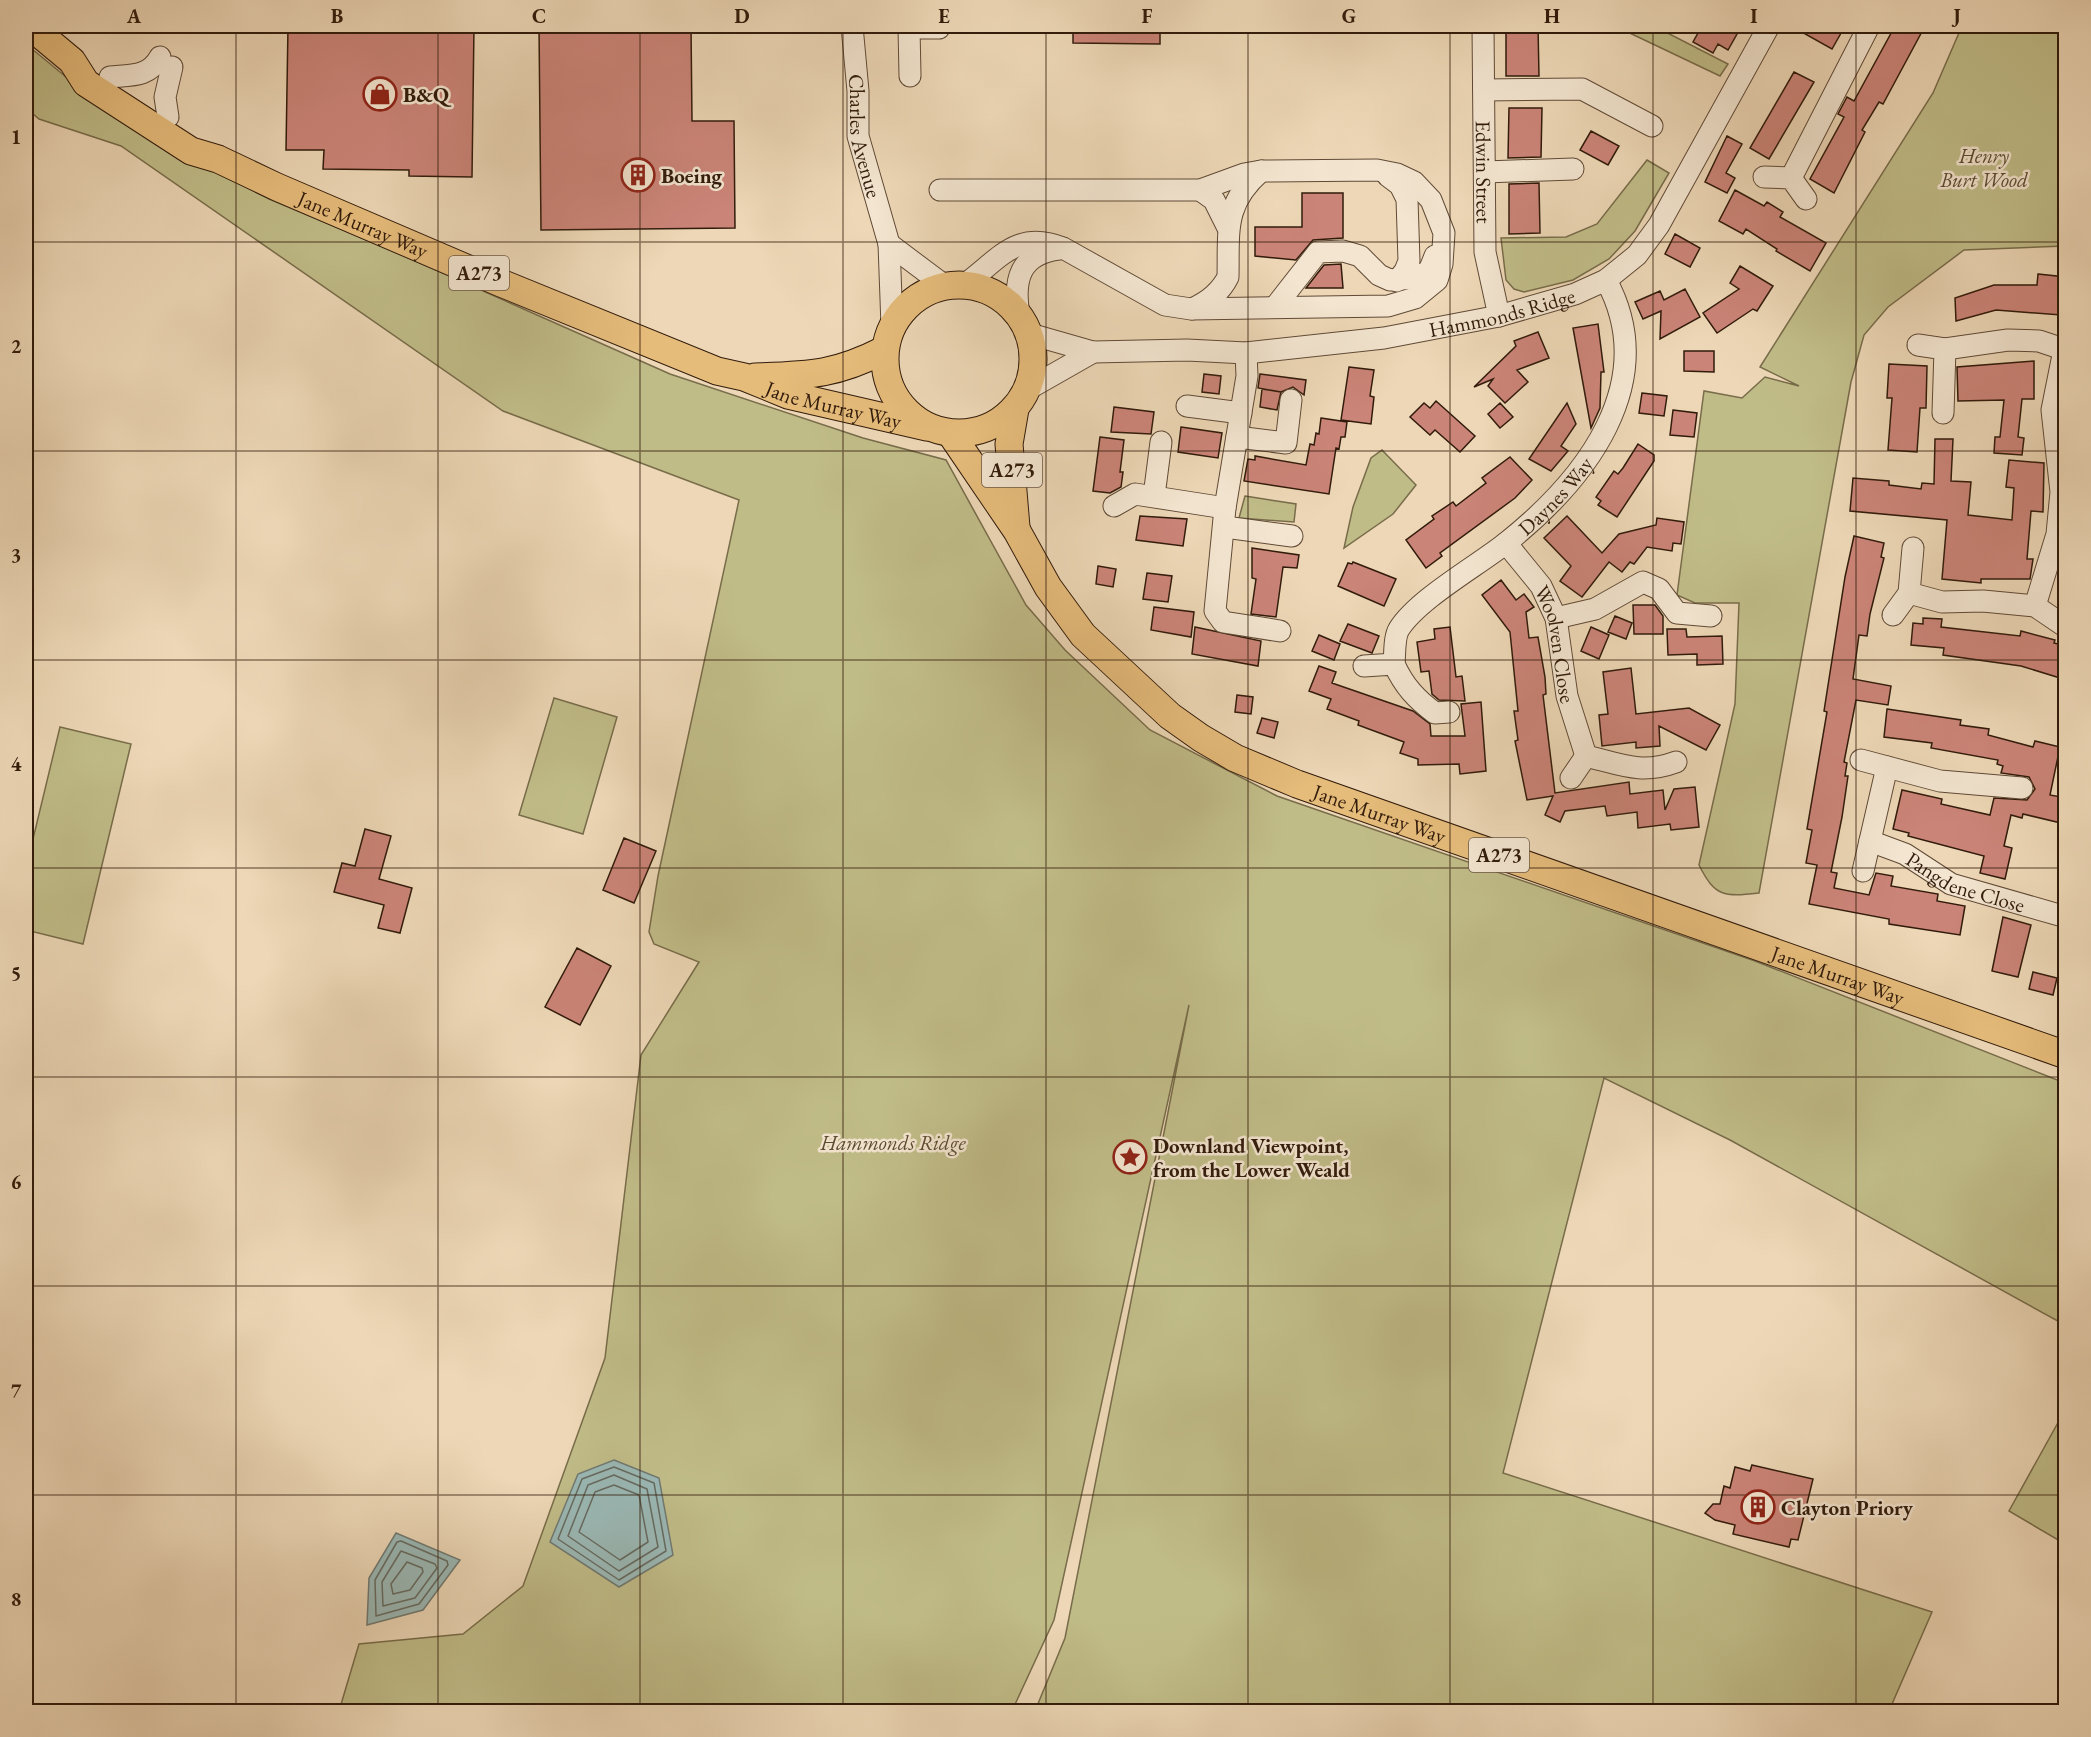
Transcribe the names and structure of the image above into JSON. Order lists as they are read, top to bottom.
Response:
{
  "streets": {
    "main road": ["Jane Murray Way", "A273"],
    "street": [
      "Charles Avenue",
      "Edwin Street",
      "Hammonds Ridge",
      "Daynes Way",
      "Woolven Close",
      "Pangdene Close"
    ]
  },
  "crossings": [
    ["Charles Avenue", "Jane Murray Way"],
    ["Charles Avenue", "Hammonds Ridge"],
    ["Edwin Street", "Hammonds Ridge"],
    ["Jane Murray Way", "Hammonds Ridge"],
    ["Hammonds Ridge", "Daynes Way"],
    ["Daynes Way", "Woolven Close"]
  ],
  "parks": ["Henry Burt Wood", "Hammonds Ridge"],
  "places": {
    "shop": ["B&Q"],
    "building": ["Boeing", "Clayton Priory"],
    "place": ["Downland Viewpoint, from the Lower Weald"]
  },
  "grid": {
    "columns": [
      "A",
      "B",
      "C",
      "D",
      "E",
      "F",
      "G",
      "H",
      "I",
      "J"
    ],
    "rows": [
      "1",
      "2",
      "3",
      "4",
      "5",
      "6",
      "7",
      "8"
    ]
  }
}
